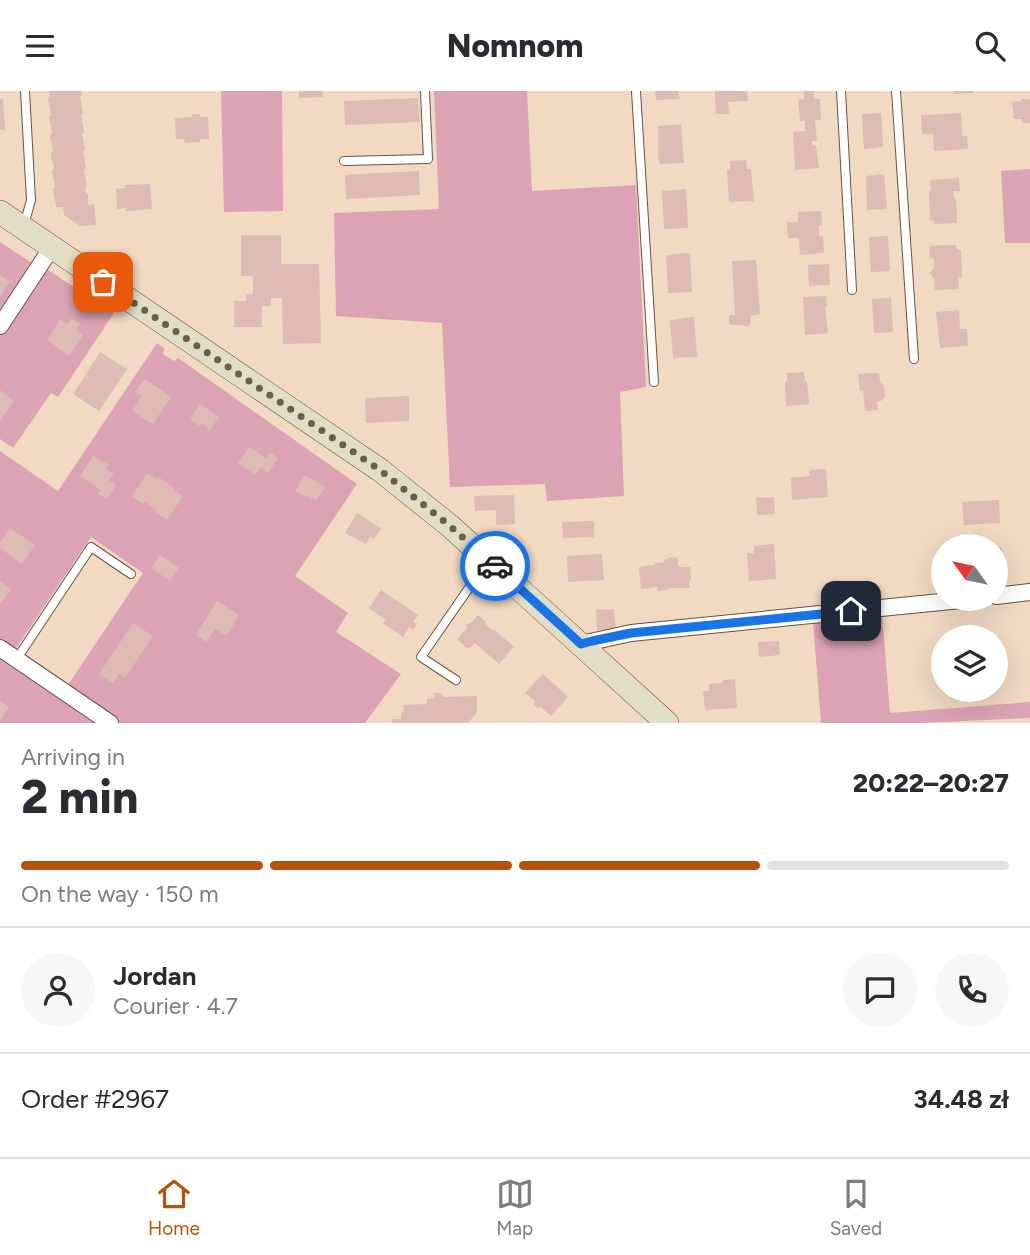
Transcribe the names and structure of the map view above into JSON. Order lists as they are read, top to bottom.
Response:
{
  "north": "top left",
  "page": {
    "header": "Nomnom",
    "heading": ["2 min", "Arriving in", "20:22–20:27"],
    "panel": [
      "Jordan",
      "Courier · 4.7",
      "Order #2967",
      "34.48 zł"
    ],
    "bar": "On the way · 150 m",
    "tabs": ["Home", "Map", "Saved"]
  }
}
